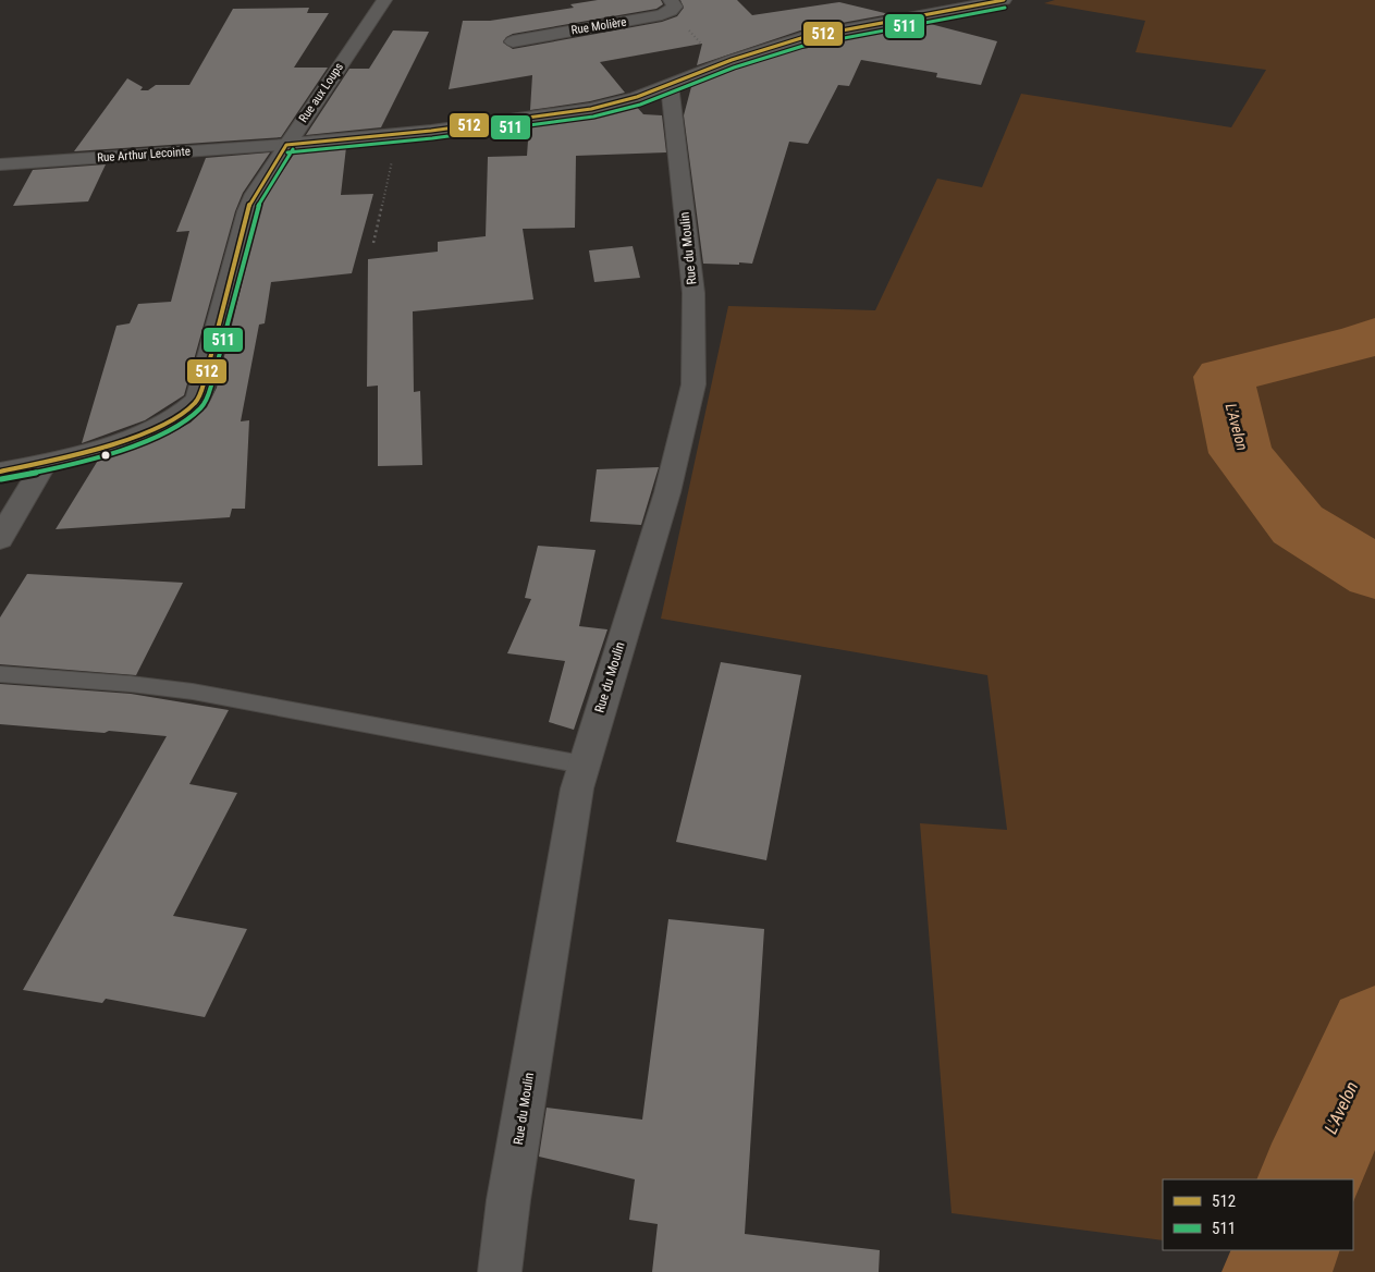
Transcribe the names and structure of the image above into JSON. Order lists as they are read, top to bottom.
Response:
{
  "streets": {
    "street": [
      "Rue Molière",
      "Rue aux Loups",
      "Rue Arthur Lecointe",
      "Rue du Moulin"
    ]
  },
  "crossings": [
    ["Rue aux Loups", "Rue Arthur Lecointe"],
    ["Rue Arthur Lecointe", "Rue du Moulin"]
  ],
  "water": ["L'Avelon"],
  "lines": ["transit line 512", "transit line 511"],
  "legend": ["512", "511"]
}
